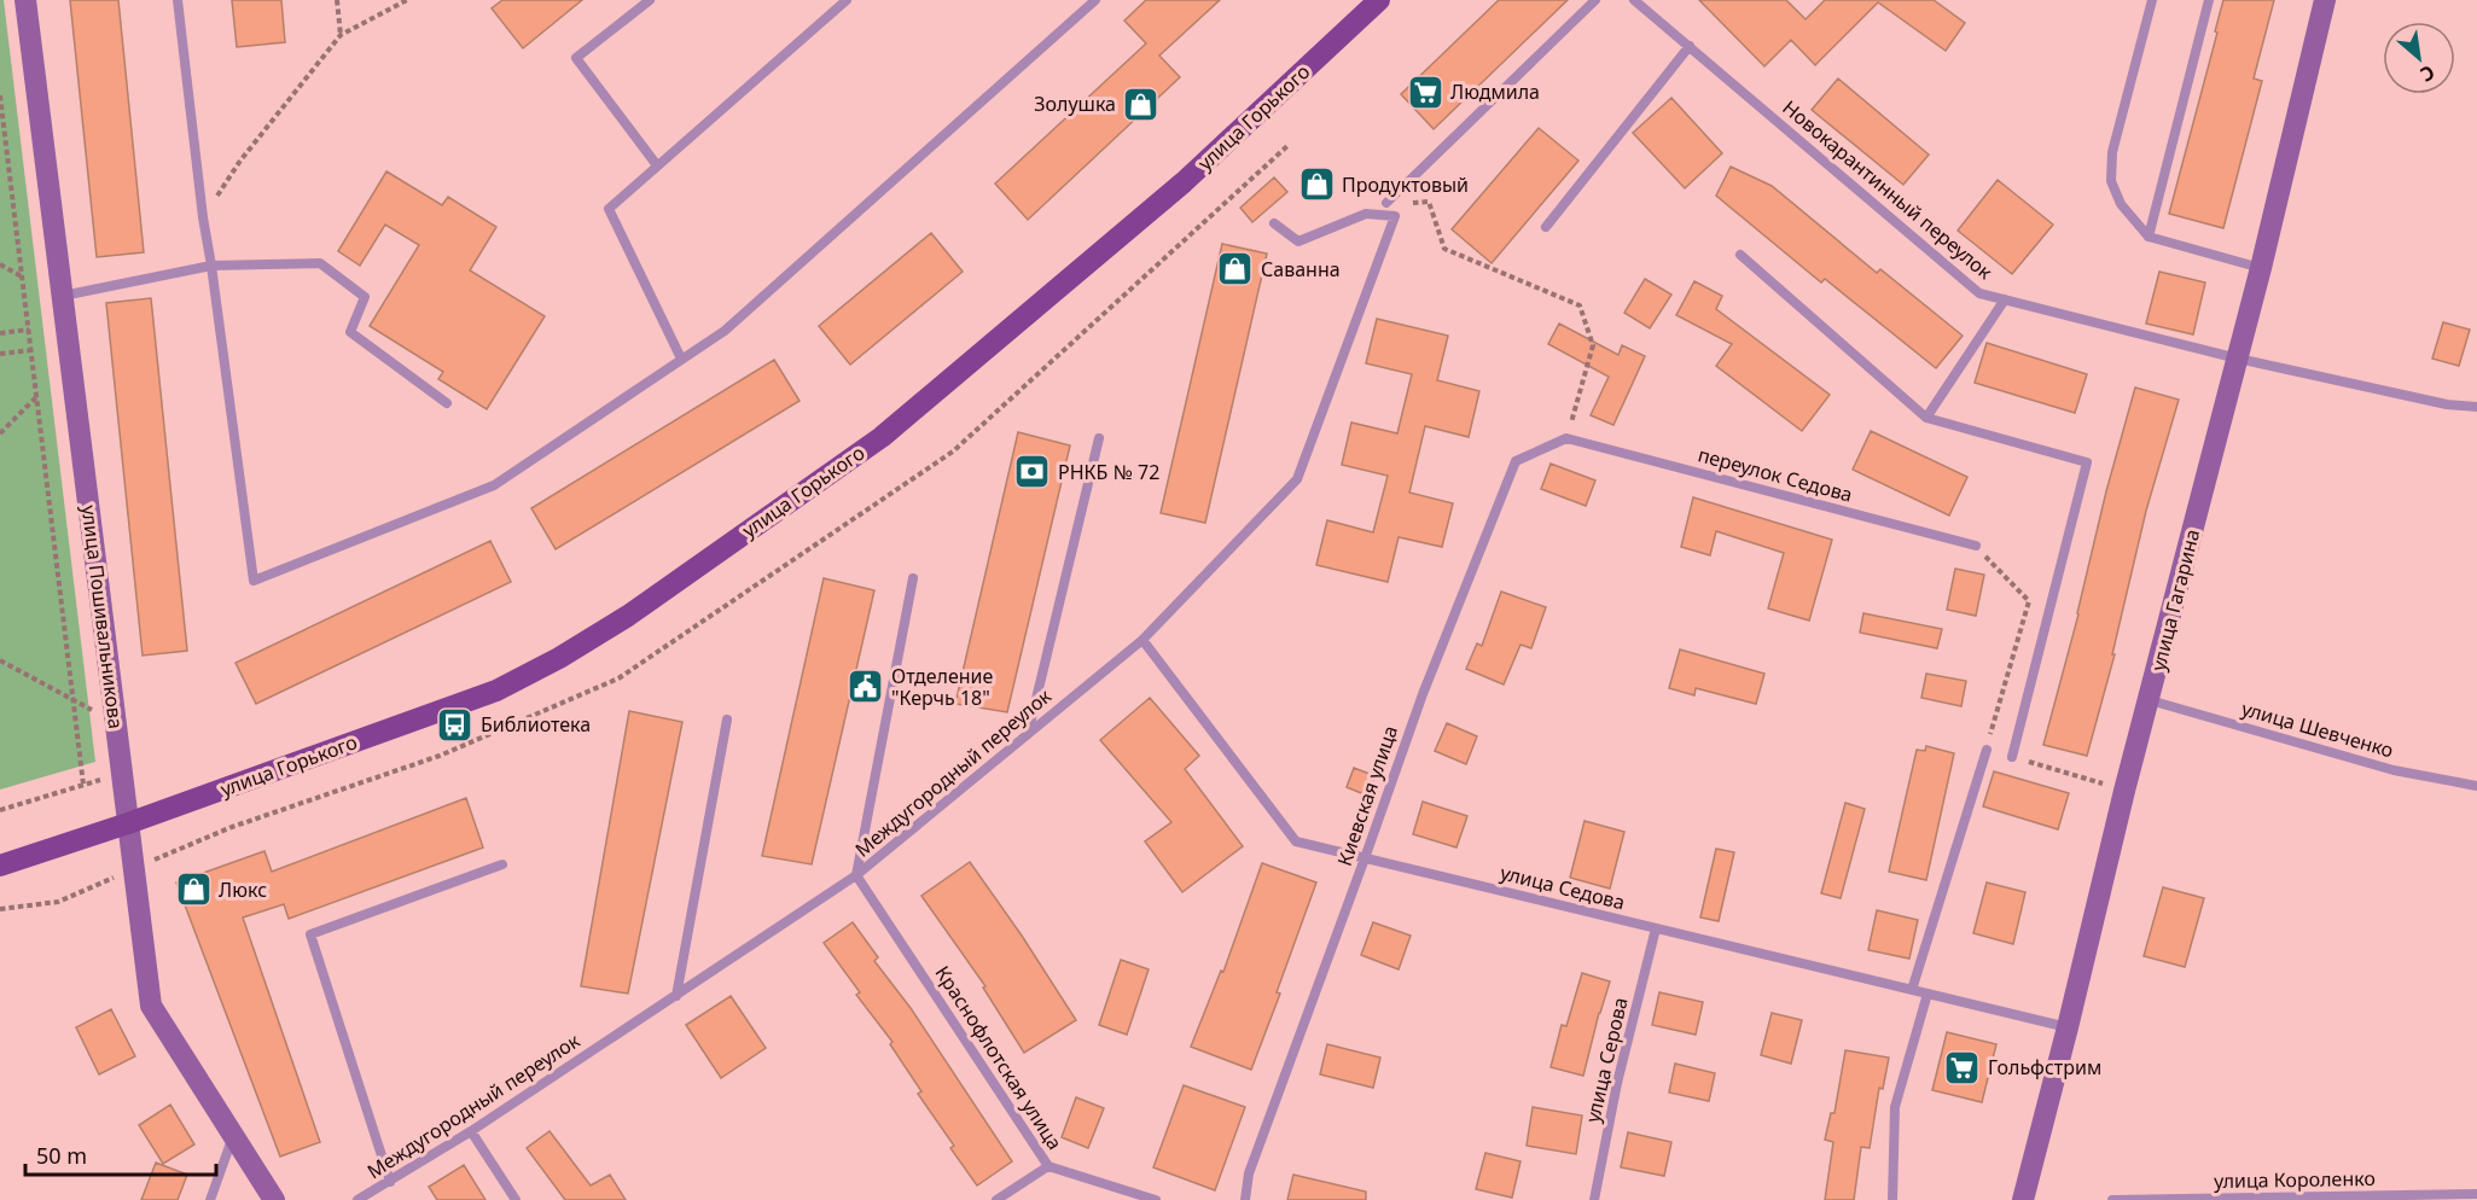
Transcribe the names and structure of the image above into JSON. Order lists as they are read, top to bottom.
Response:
{
  "streets": {
    "main road": ["улица Горького", "улица Гагарина", "улица Пошивальникова"],
    "lane": [
      "Новокарантинный переулок",
      "переулок Седова",
      "улица Шевченко",
      "Междугородный переулок",
      "Киевская улица",
      "улица Седова",
      "Краснофлотская улица",
      "улица Серова",
      "улица Короленко"
    ]
  },
  "crossings": [
    ["улица Горького", "улица Пошивальникова"],
    ["Новокарантинный переулок", "улица Гагарина"],
    ["переулок Седова", "Киевская улица"],
    ["улица Гагарина", "улица Шевченко"],
    ["улица Гагарина", "улица Седова"],
    ["Междугородный переулок", "улица Седова"],
    ["Междугородный переулок", "Краснофлотская улица"],
    ["Киевская улица", "улица Седова"],
    ["улица Седова", "улица Серова"]
  ],
  "places": {
    "supermarket": ["Людмила", "Гольфстрим"],
    "shop": [
      "Золушка",
      "Продуктовый",
      "Саванна",
      "Люкс"
    ],
    "bank": ["РНКБ № 72"],
    "public building": ["Отделение \"Керчь 18\""],
    "bus stop": ["Библиотека"]
  },
  "scale_bar": "50 m",
  "north": "bottom right"
}
